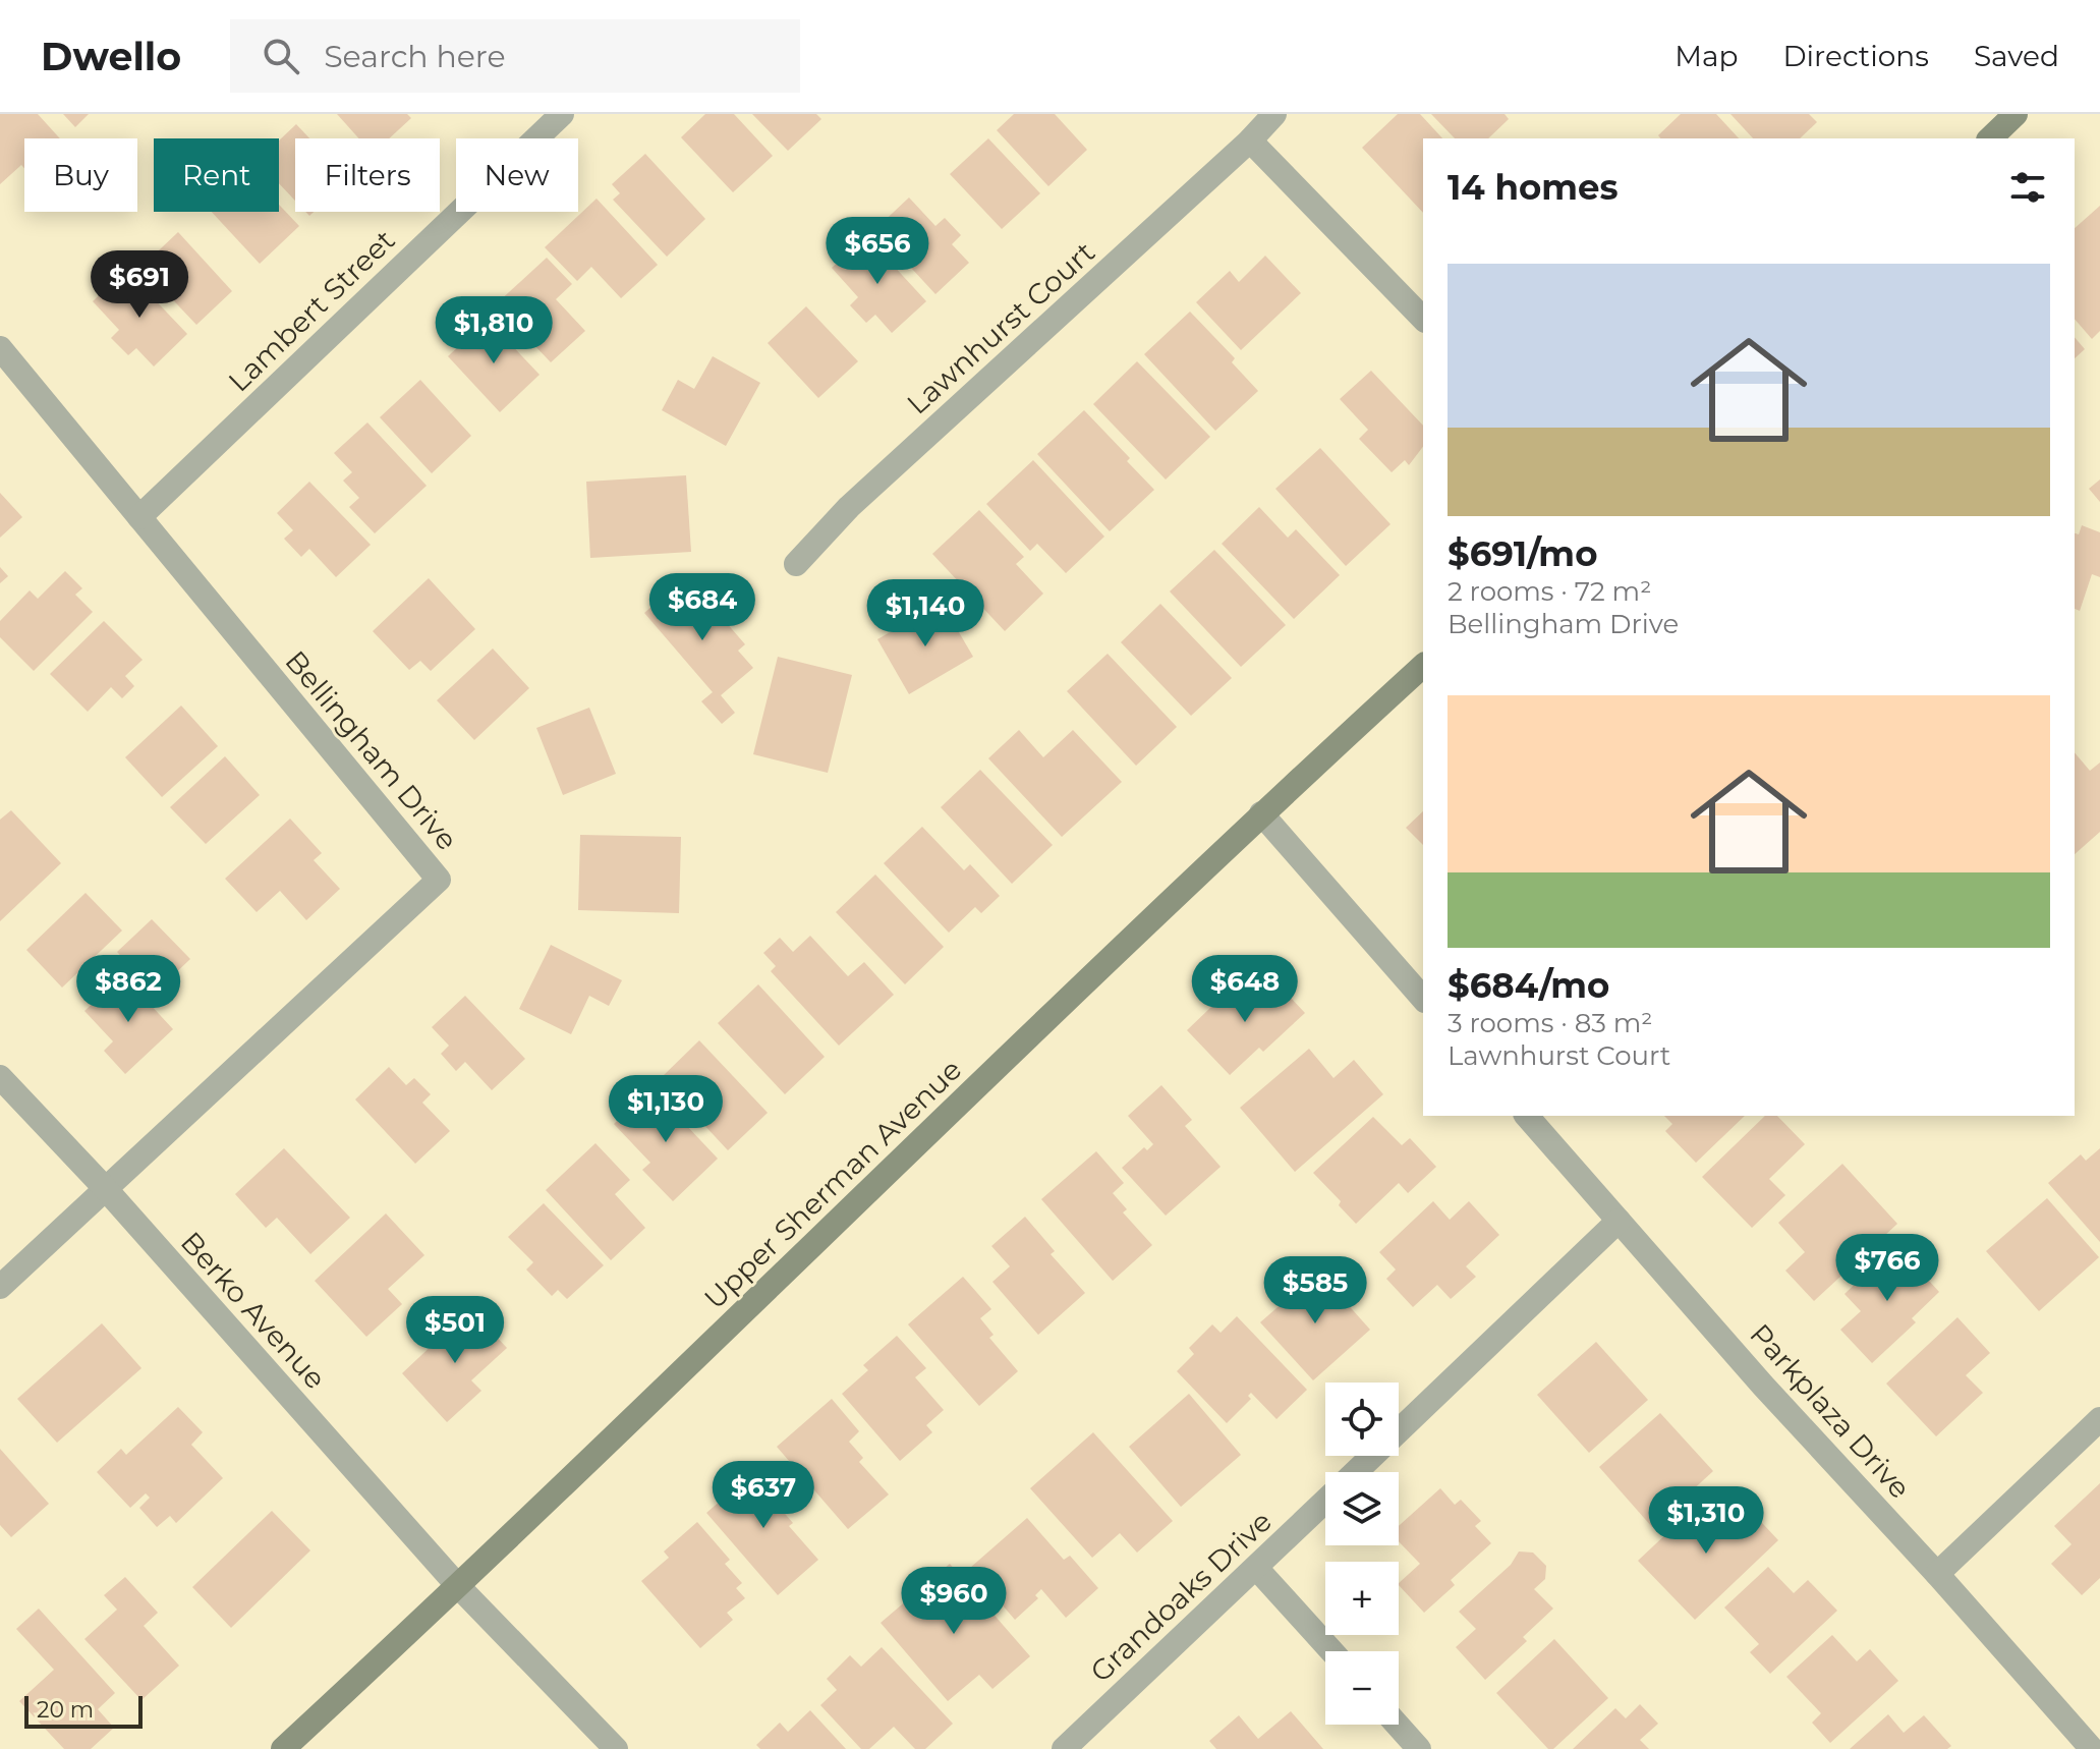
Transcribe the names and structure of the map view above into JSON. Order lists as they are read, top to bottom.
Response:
{
  "streets": {
    "main road": ["Upper Sherman Avenue"],
    "street": [
      "Lambert Street",
      "Lawnhurst Court",
      "Bellingham Drive",
      "Berko Avenue",
      "Parkplaza Drive",
      "Grandoaks Drive"
    ]
  },
  "crossings": [
    ["Lambert Street", "Bellingham Drive"],
    ["Bellingham Drive", "Berko Avenue"],
    ["Upper Sherman Avenue", "Berko Avenue"],
    ["Parkplaza Drive", "Grandoaks Drive"]
  ],
  "scale_bar": "20 m",
  "page": {
    "header": "Dwello",
    "search": "Search here",
    "nav": ["Map", "Directions", "Saved"],
    "chip": [
      "Buy",
      "Rent",
      "Filters",
      "New"
    ],
    "heading": "14 homes",
    "price": [
      "$656",
      "$691",
      "$1,810",
      "$684",
      "$1,140",
      "$862",
      "$648",
      "$1,130",
      "$766",
      "$585",
      "$501",
      "$637",
      "$1,310",
      "$960"
    ],
    "list": [
      {
        "name": "$691/mo",
        "note": "2 rooms · 72 m² · Bellingham Drive"
      },
      {
        "name": "$684/mo",
        "note": "3 rooms · 83 m² · Lawnhurst Court"
      }
    ],
    "map_buttons": ["+", "−"],
    "scale": "20 m"
  }
}
